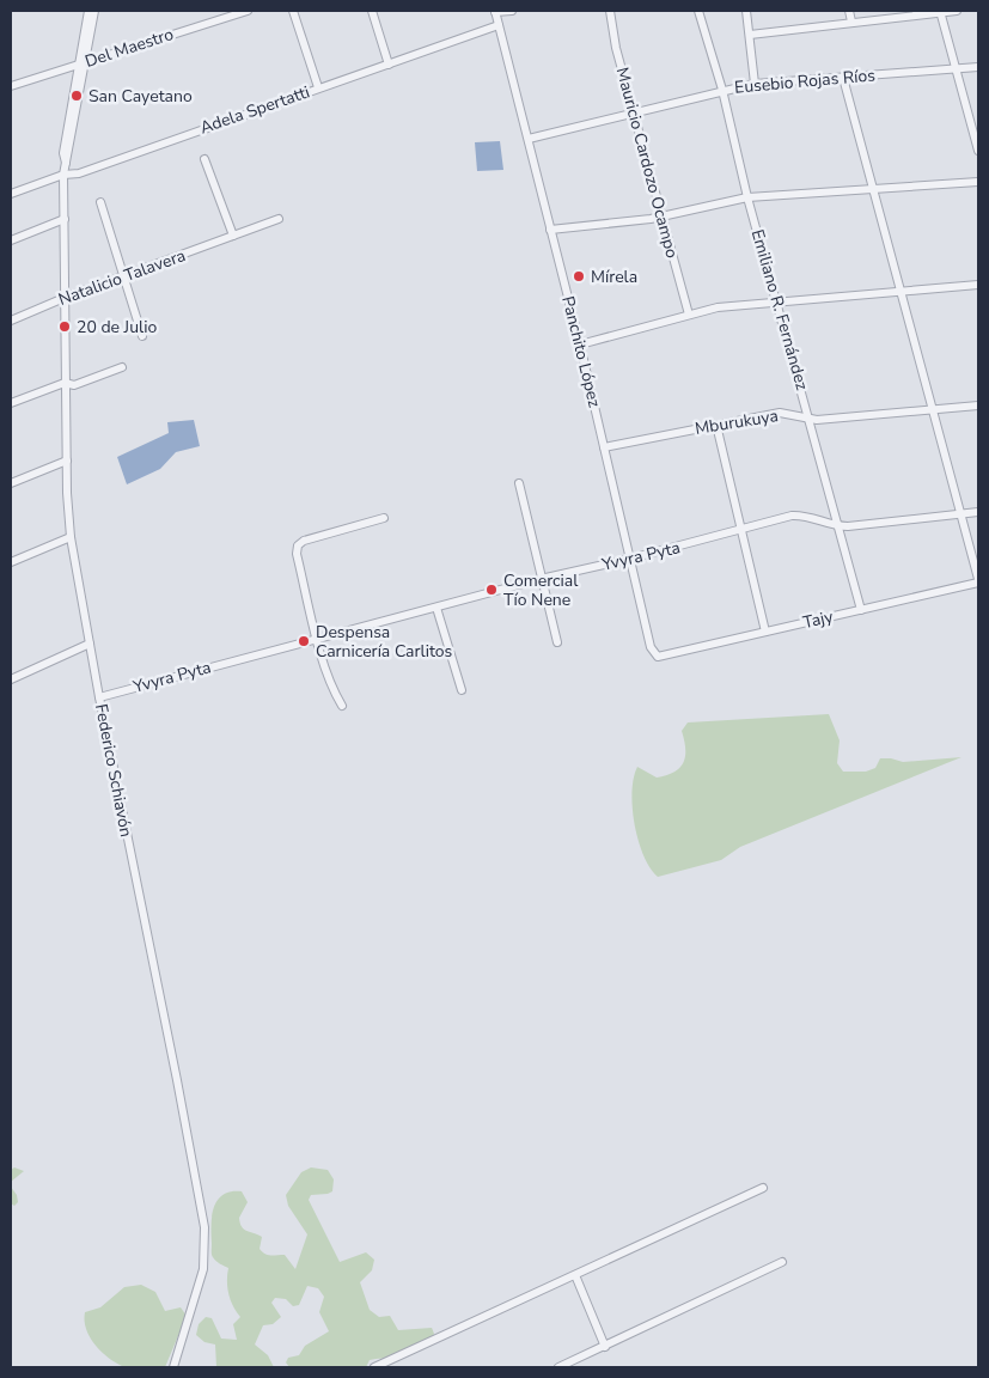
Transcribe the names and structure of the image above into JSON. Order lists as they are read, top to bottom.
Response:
{
  "streets": {
    "street": [
      "Del Maestro",
      "Eusebio Rojas Ríos",
      "Adela Spertatti",
      "Mauricio Cardozo Ocampo",
      "Natalicio Talavera",
      "Emiliano R. Fernández",
      "Panchito López",
      "Mburukuya",
      "Yvyra Pyta",
      "Tajy",
      "Federico Schiavón"
    ]
  },
  "crossings": [
    ["Del Maestro", "Federico Schiavón"],
    ["Eusebio Rojas Ríos", "Mauricio Cardozo Ocampo"],
    ["Eusebio Rojas Ríos", "Emiliano R. Fernández"],
    ["Eusebio Rojas Ríos", "Panchito López"],
    ["Adela Spertatti", "Panchito López"],
    ["Adela Spertatti", "Federico Schiavón"],
    ["Natalicio Talavera", "Federico Schiavón"],
    ["Emiliano R. Fernández", "Mburukuya"],
    ["Emiliano R. Fernández", "Yvyra Pyta"],
    ["Emiliano R. Fernández", "Tajy"],
    ["Panchito López", "Mburukuya"],
    ["Panchito López", "Yvyra Pyta"],
    ["Panchito López", "Tajy"],
    ["Yvyra Pyta", "Federico Schiavón"]
  ],
  "places": [
    "San Cayetano",
    "Mírela",
    "20 de Julio",
    "Comercial Tío Nene",
    "Despensa Carnicería Carlitos"
  ]
}
